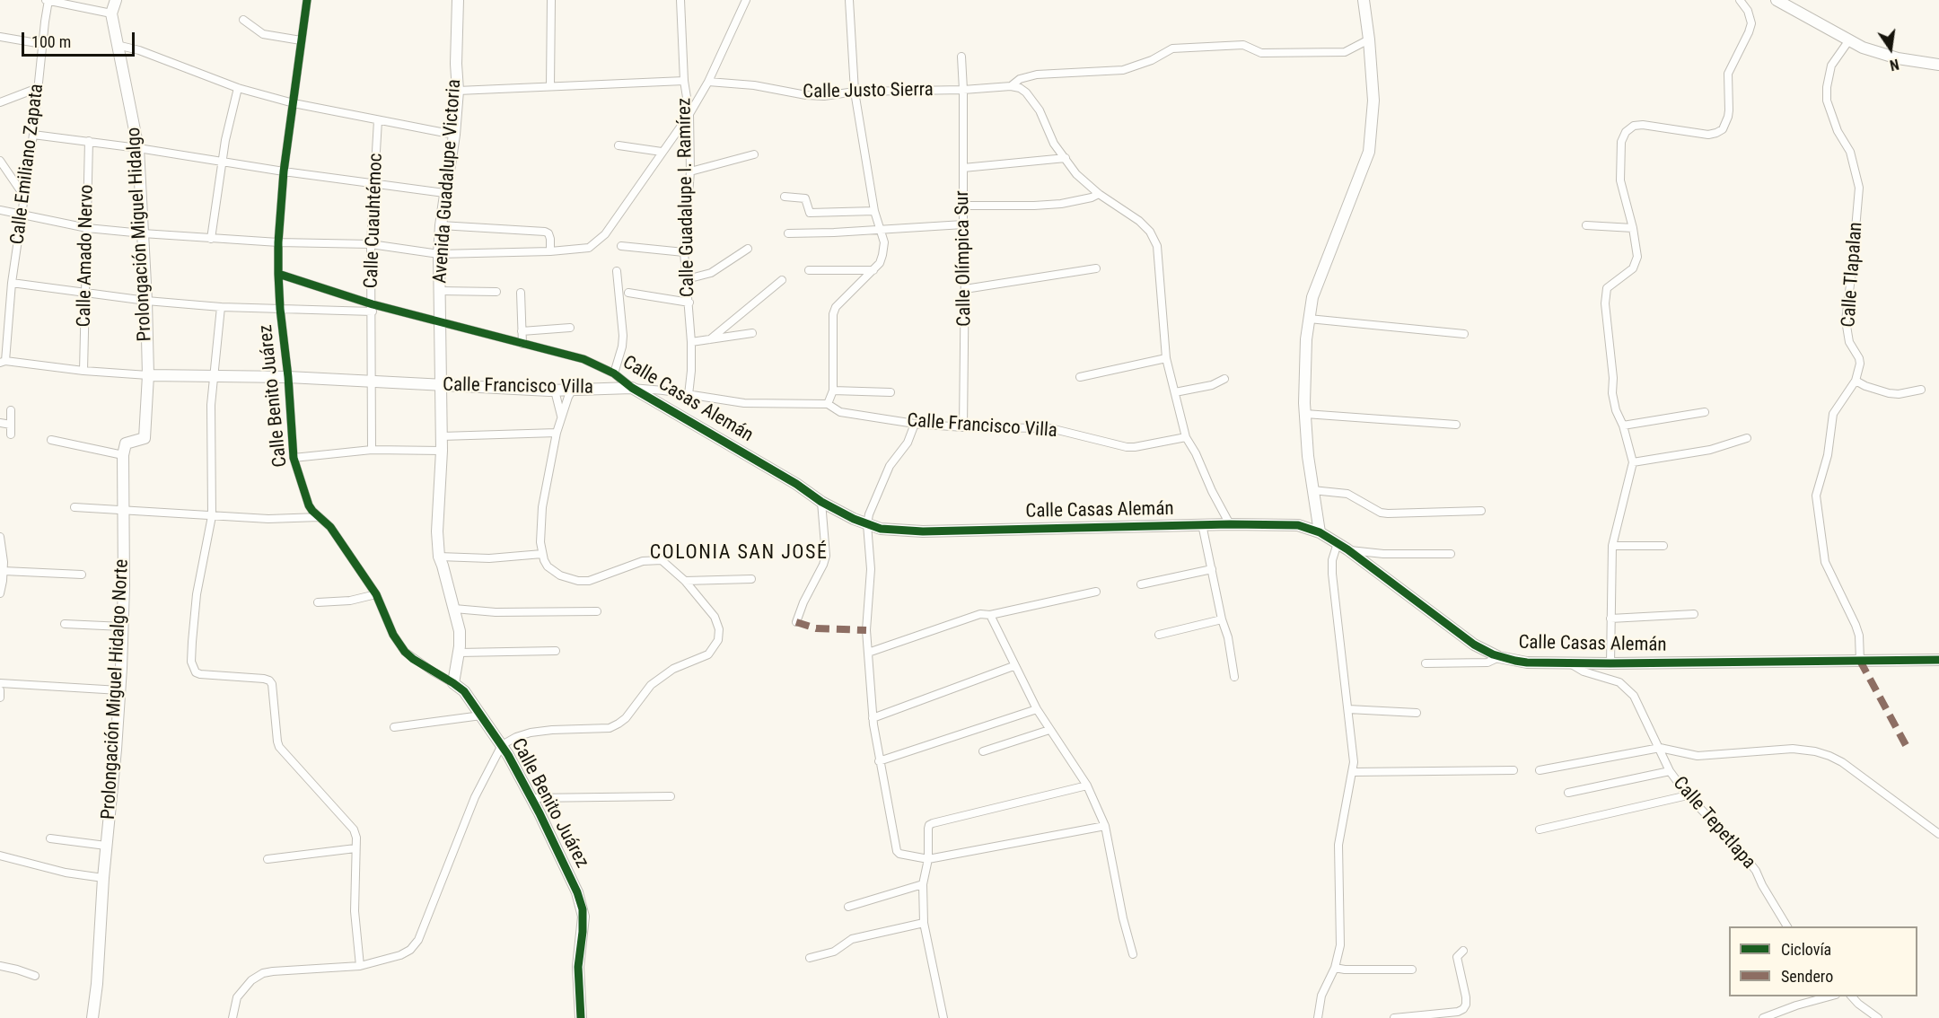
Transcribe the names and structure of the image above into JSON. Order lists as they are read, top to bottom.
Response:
{
  "streets": {
    "street": [
      "Calle Justo Sierra",
      "Calle Emiliano Zapata",
      "Avenida Guadalupe Victoria",
      "Calle Guadalupe I. Ramírez",
      "Calle Cuauhtémoc",
      "Prolongación Miguel Hidalgo",
      "Calle Amado Nervo",
      "Calle Olímpica Sur",
      "Calle Tlapalan",
      "Calle Francisco Villa",
      "Calle Benito Juárez",
      "Calle Casas Alemán",
      "Prolongación Miguel Hidalgo Norte",
      "Calle Tepetlapa"
    ]
  },
  "crossings": [
    ["Calle Justo Sierra", "Calle Olímpica Sur"],
    ["Calle Emiliano Zapata", "Calle Francisco Villa"],
    ["Avenida Guadalupe Victoria", "Calle Francisco Villa"],
    ["Avenida Guadalupe Victoria", "Calle Benito Juárez"],
    ["Avenida Guadalupe Victoria", "Calle Casas Alemán"],
    ["Calle Guadalupe I. Ramírez", "Calle Francisco Villa"],
    ["Calle Cuauhtémoc", "Calle Francisco Villa"],
    ["Calle Cuauhtémoc", "Calle Casas Alemán"],
    ["Prolongación Miguel Hidalgo", "Calle Francisco Villa"],
    ["Calle Amado Nervo", "Calle Francisco Villa"],
    ["Calle Olímpica Sur", "Calle Francisco Villa"],
    ["Calle Francisco Villa", "Calle Benito Juárez"],
    ["Calle Francisco Villa", "Calle Casas Alemán"],
    ["Calle Benito Juárez", "Calle Casas Alemán"],
    ["Calle Casas Alemán", "Calle Tepetlapa"]
  ],
  "districts": ["COLONIA SAN JOSÉ"],
  "legend": ["Ciclovía", "Sendero"],
  "scale_bar": "100 m",
  "north": "bottom"
}
